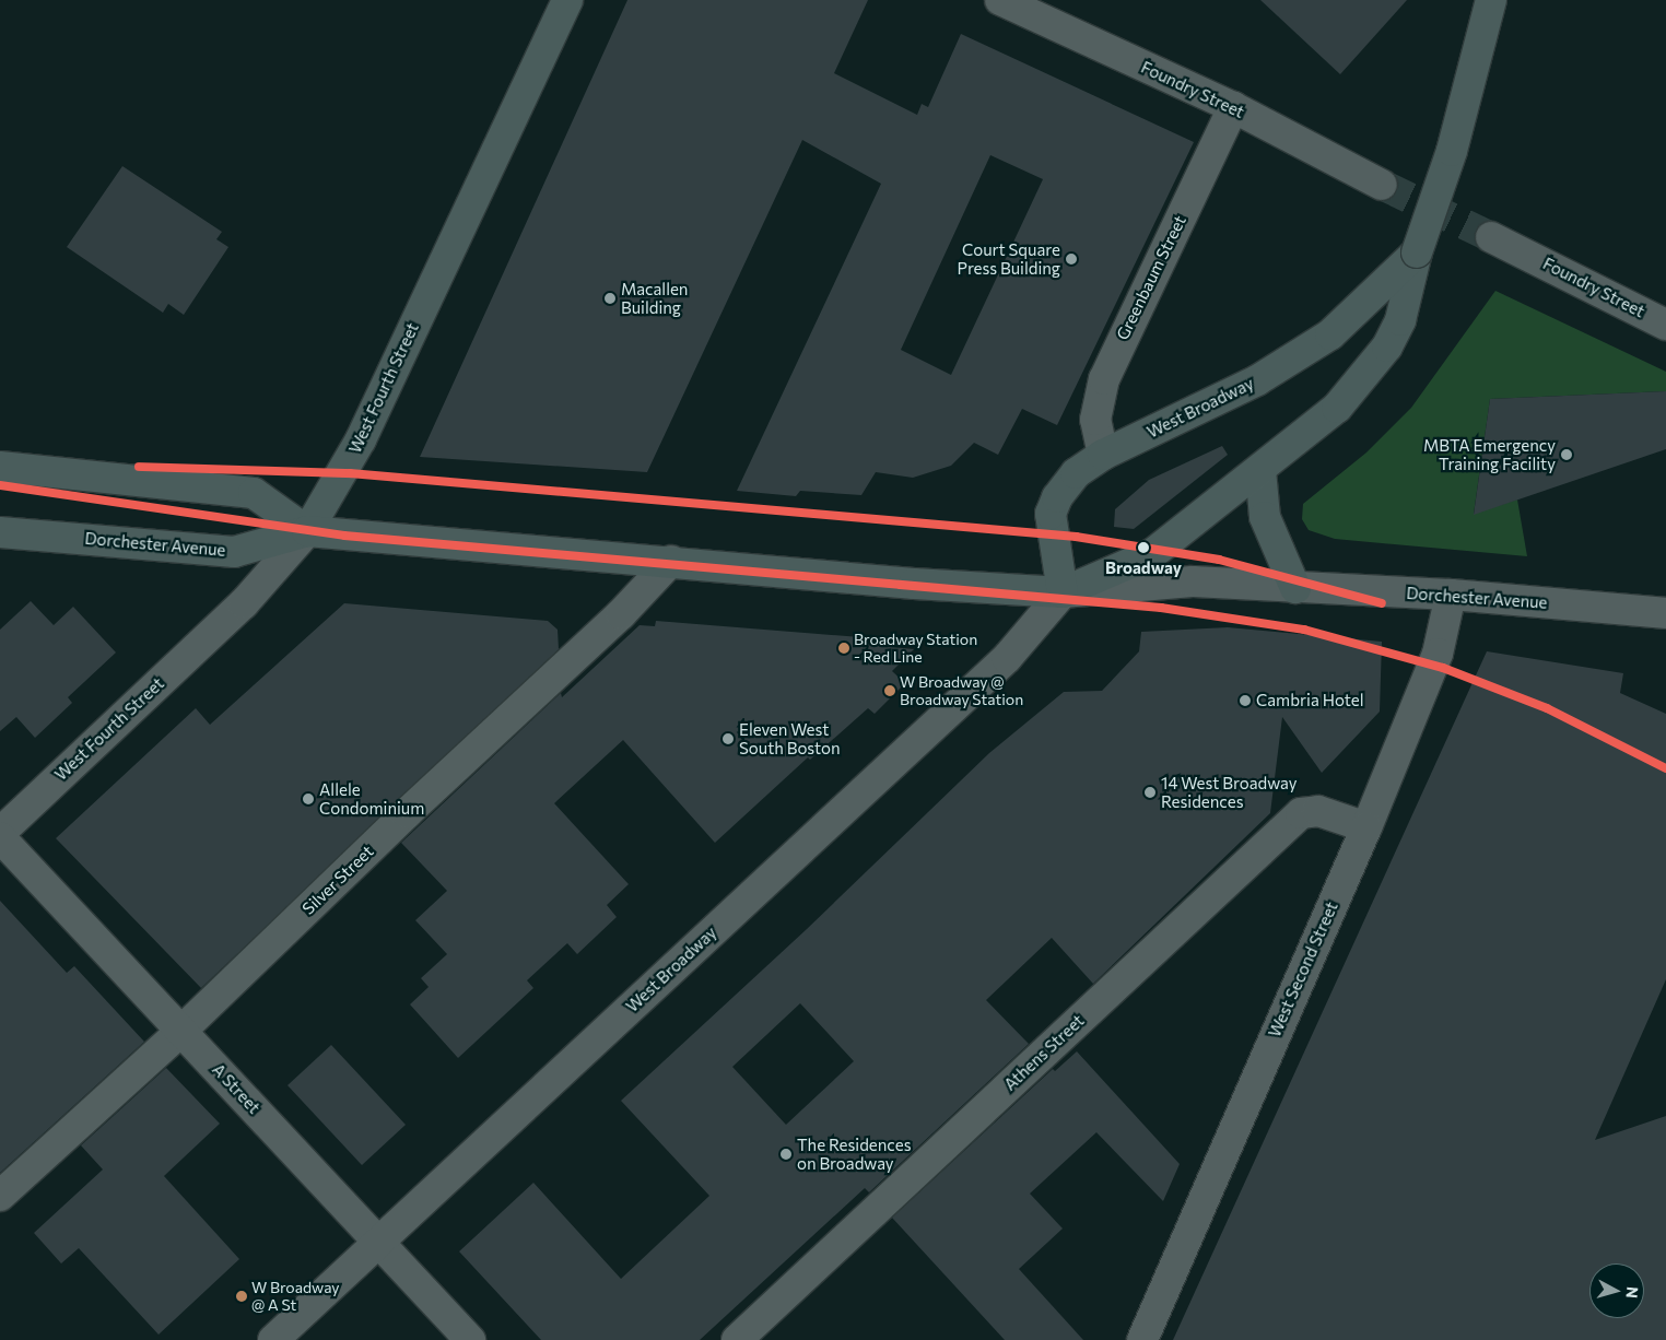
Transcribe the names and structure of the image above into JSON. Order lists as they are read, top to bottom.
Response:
{
  "streets": {
    "main road": ["West Fourth Street", "West Broadway", "Dorchester Avenue"],
    "street": [
      "Foundry Street",
      "Greenbaum Street",
      "Silver Street",
      "West Second Street",
      "Athens Street",
      "A Street"
    ]
  },
  "crossings": [
    ["Foundry Street", "Greenbaum Street"],
    ["Greenbaum Street", "West Broadway"],
    ["West Fourth Street", "Dorchester Avenue"],
    ["West Broadway", "Dorchester Avenue"],
    ["West Broadway", "A Street"],
    ["Dorchester Avenue", "Silver Street"],
    ["Dorchester Avenue", "West Second Street"],
    ["Silver Street", "A Street"],
    ["West Second Street", "Athens Street"]
  ],
  "places": [
    "Court Square Press Building",
    "Macallen Building",
    "MBTA Emergency Training Facility",
    "Broadway",
    "Broadway Station - Red Line",
    "W Broadway @ Broadway Station",
    "Cambria Hotel",
    "Eleven West South Boston",
    "14 West Broadway Residences",
    "Allele Condominium",
    "The Residences on Broadway",
    "W Broadway @ A St"
  ],
  "lines": ["metro line Red"],
  "north": "right"
}
